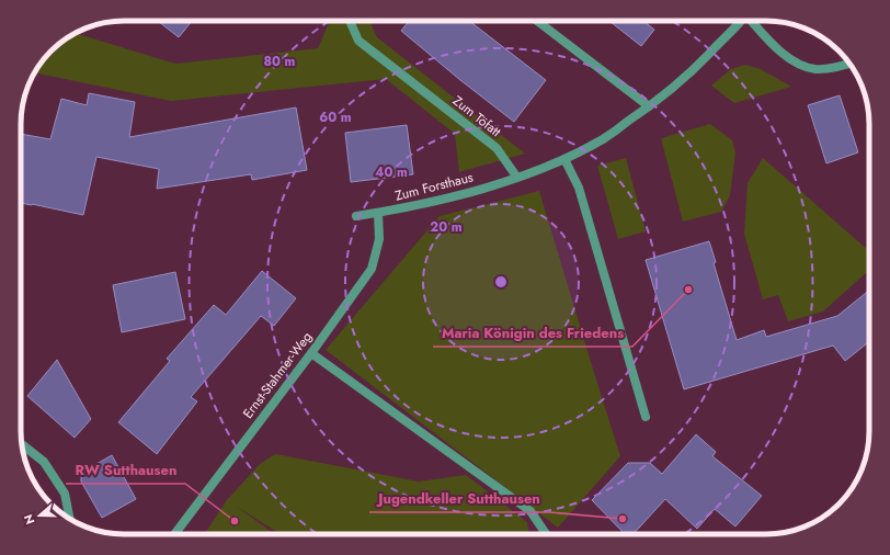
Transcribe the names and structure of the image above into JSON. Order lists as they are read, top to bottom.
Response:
{
  "streets": {
    "street": ["Zum Töfatt", "Zum Forsthaus", "Ernst-Stahmer-Weg"]
  },
  "crossings": [
    ["Zum Töfatt", "Zum Forsthaus"],
    ["Zum Forsthaus", "Ernst-Stahmer-Weg"]
  ],
  "places": ["Maria Königin des Friedens", "Jugendkeller Sutthausen", "RW Sutthausen"],
  "north": "left",
  "rings": [
    "80 m",
    "60 m",
    "40 m",
    "20 m"
  ]
}
